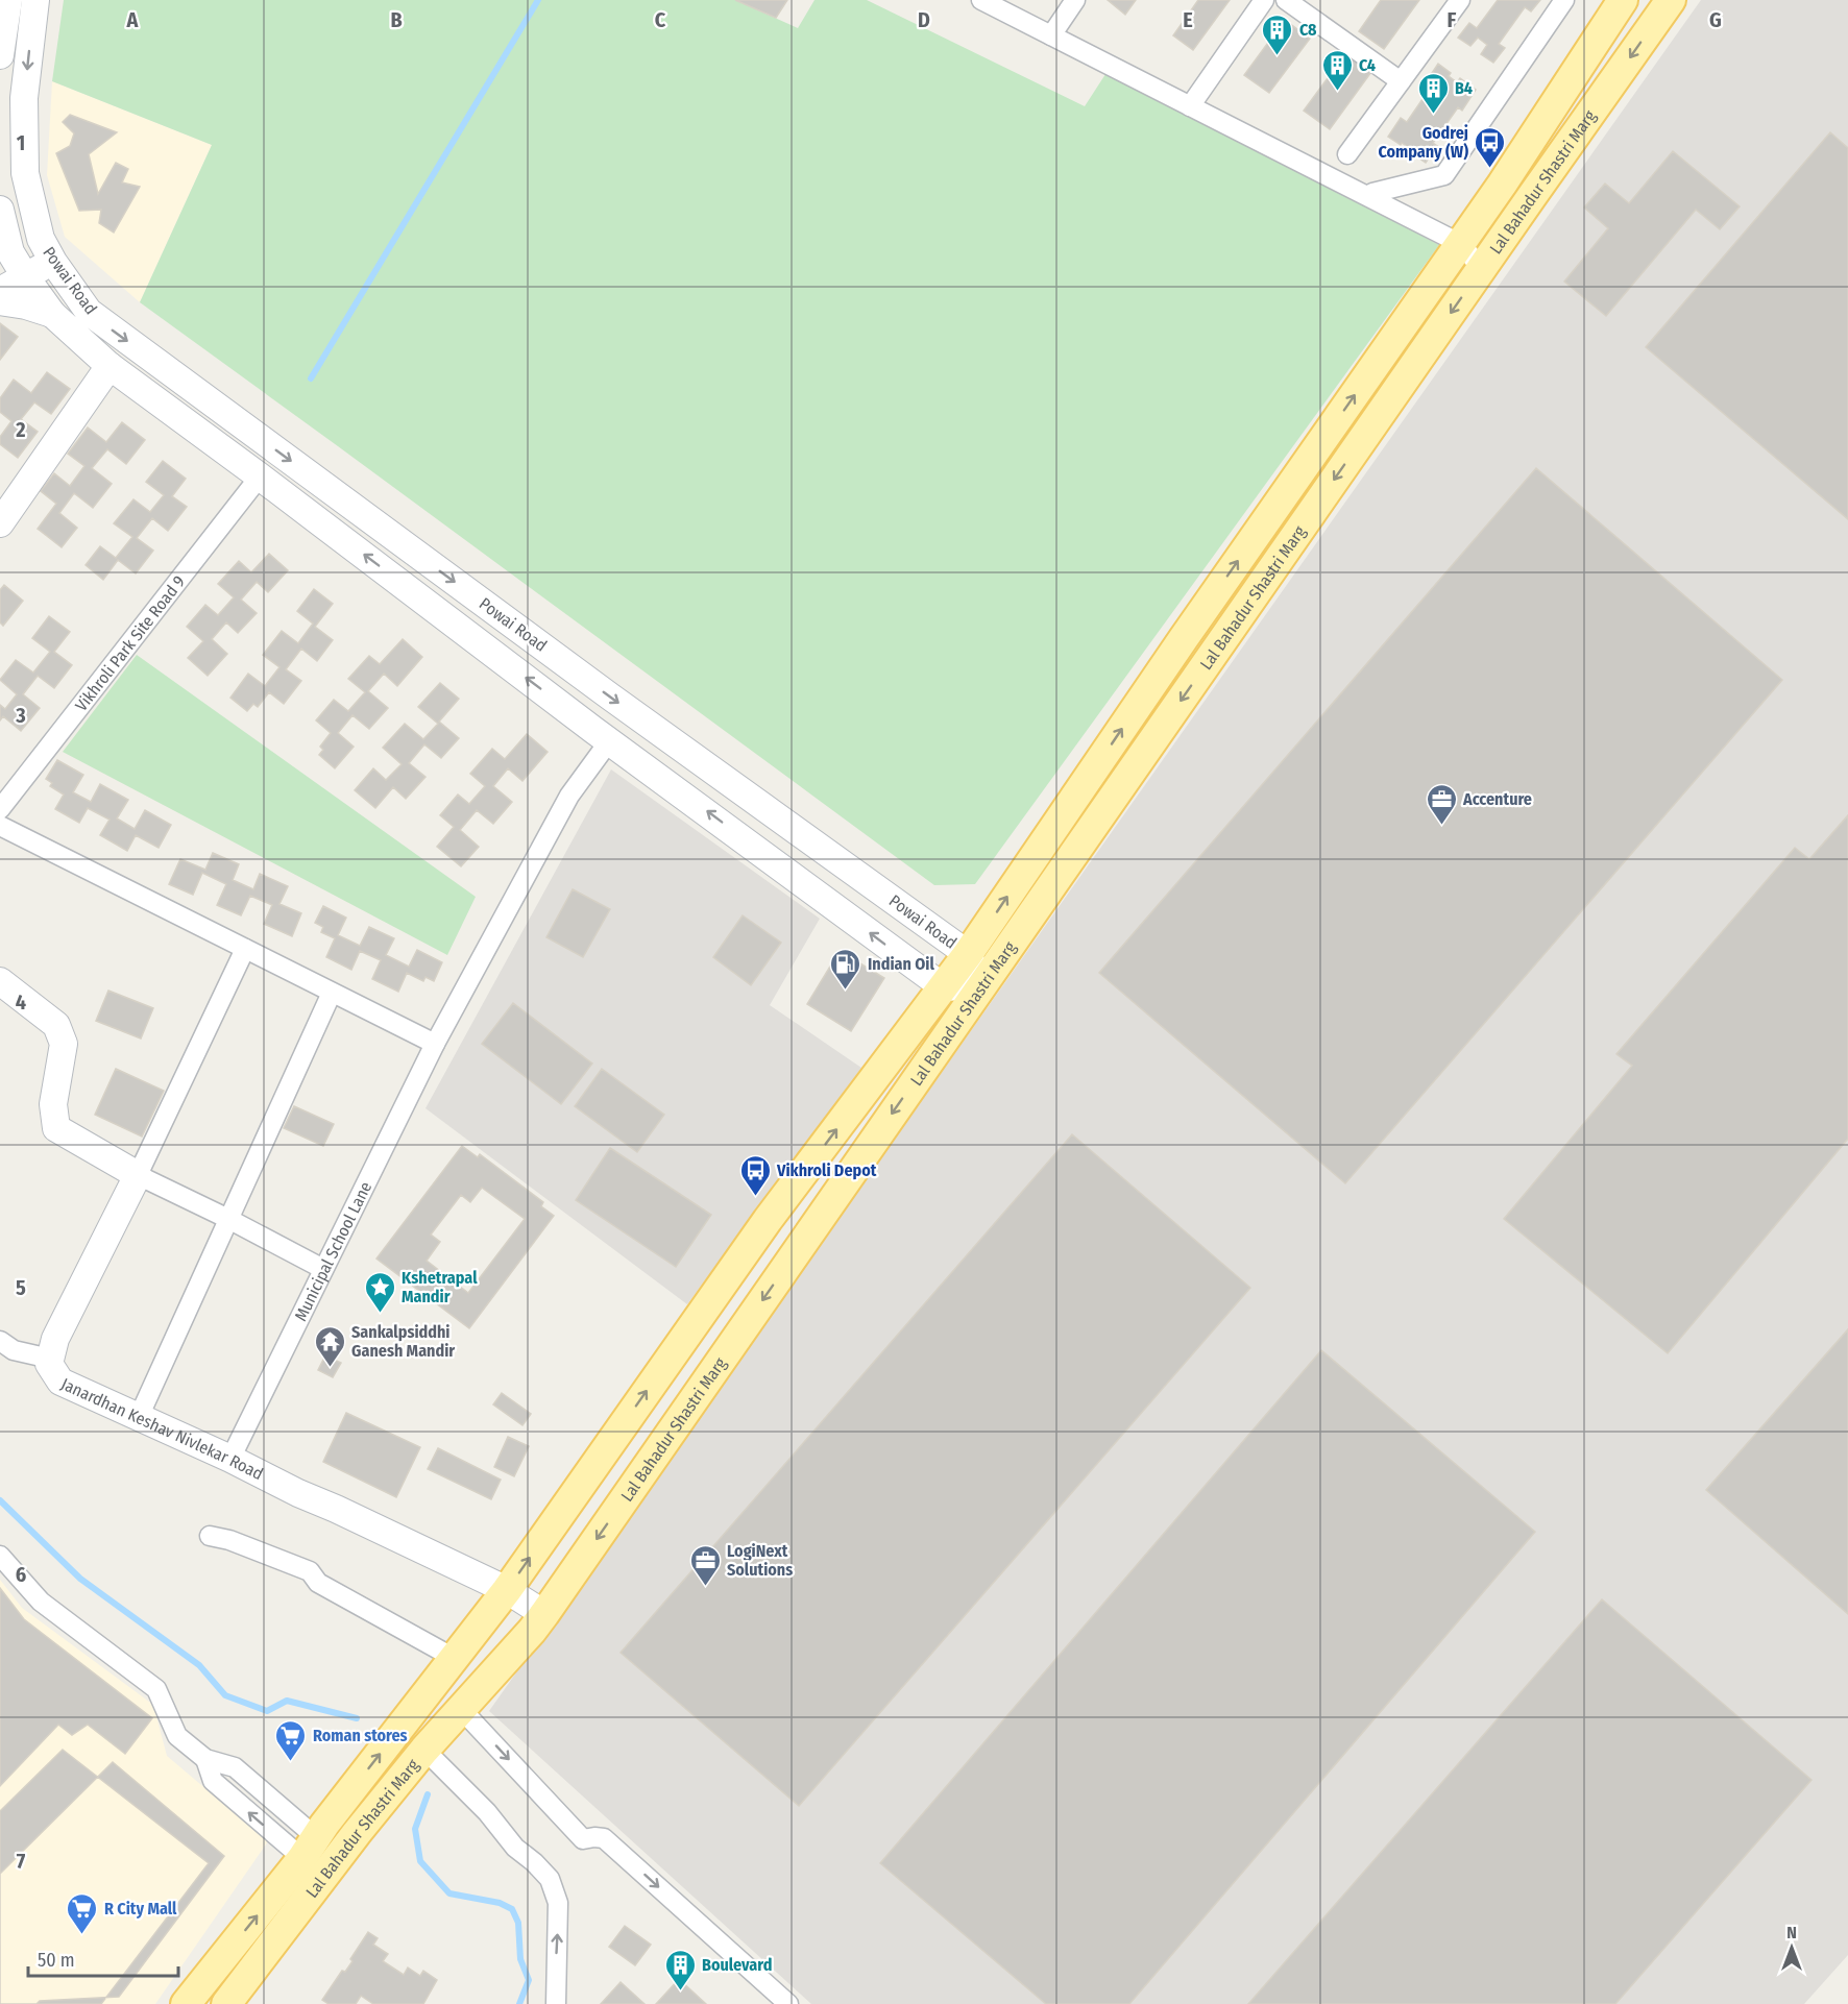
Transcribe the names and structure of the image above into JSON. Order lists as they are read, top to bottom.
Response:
{
  "streets": {
    "main road": ["Lal Bahadur Shastri Marg", "Powai Road", "Janardhan Keshav Nivlekar Road"],
    "street": ["Vikhroli Park Site Road 9", "Municipal School Lane"]
  },
  "crossings": [
    ["Lal Bahadur Shastri Marg", "Powai Road"],
    ["Lal Bahadur Shastri Marg", "Janardhan Keshav Nivlekar Road"],
    ["Powai Road", "Vikhroli Park Site Road 9"],
    ["Powai Road", "Municipal School Lane"],
    ["Municipal School Lane", "Janardhan Keshav Nivlekar Road"]
  ],
  "places": {
    "building": [
      "C8",
      "C4",
      "B4",
      "Boulevard"
    ],
    "bus stop": ["Godrej Company (W)", "Vikhroli Depot"],
    "office": ["Accenture", "LogiNext Solutions"],
    "fuel station": ["Indian Oil"],
    "place": ["Kshetrapal Mandir"],
    "temple": ["Sankalpsiddhi Ganesh Mandir"],
    "supermarket": ["Roman stores", "R City Mall"]
  },
  "scale_bar": "50 m",
  "north": "top",
  "grid": {
    "columns": [
      "A",
      "B",
      "C",
      "D",
      "E",
      "F",
      "G"
    ],
    "rows": [
      "1",
      "2",
      "3",
      "4",
      "5",
      "6",
      "7"
    ]
  }
}
